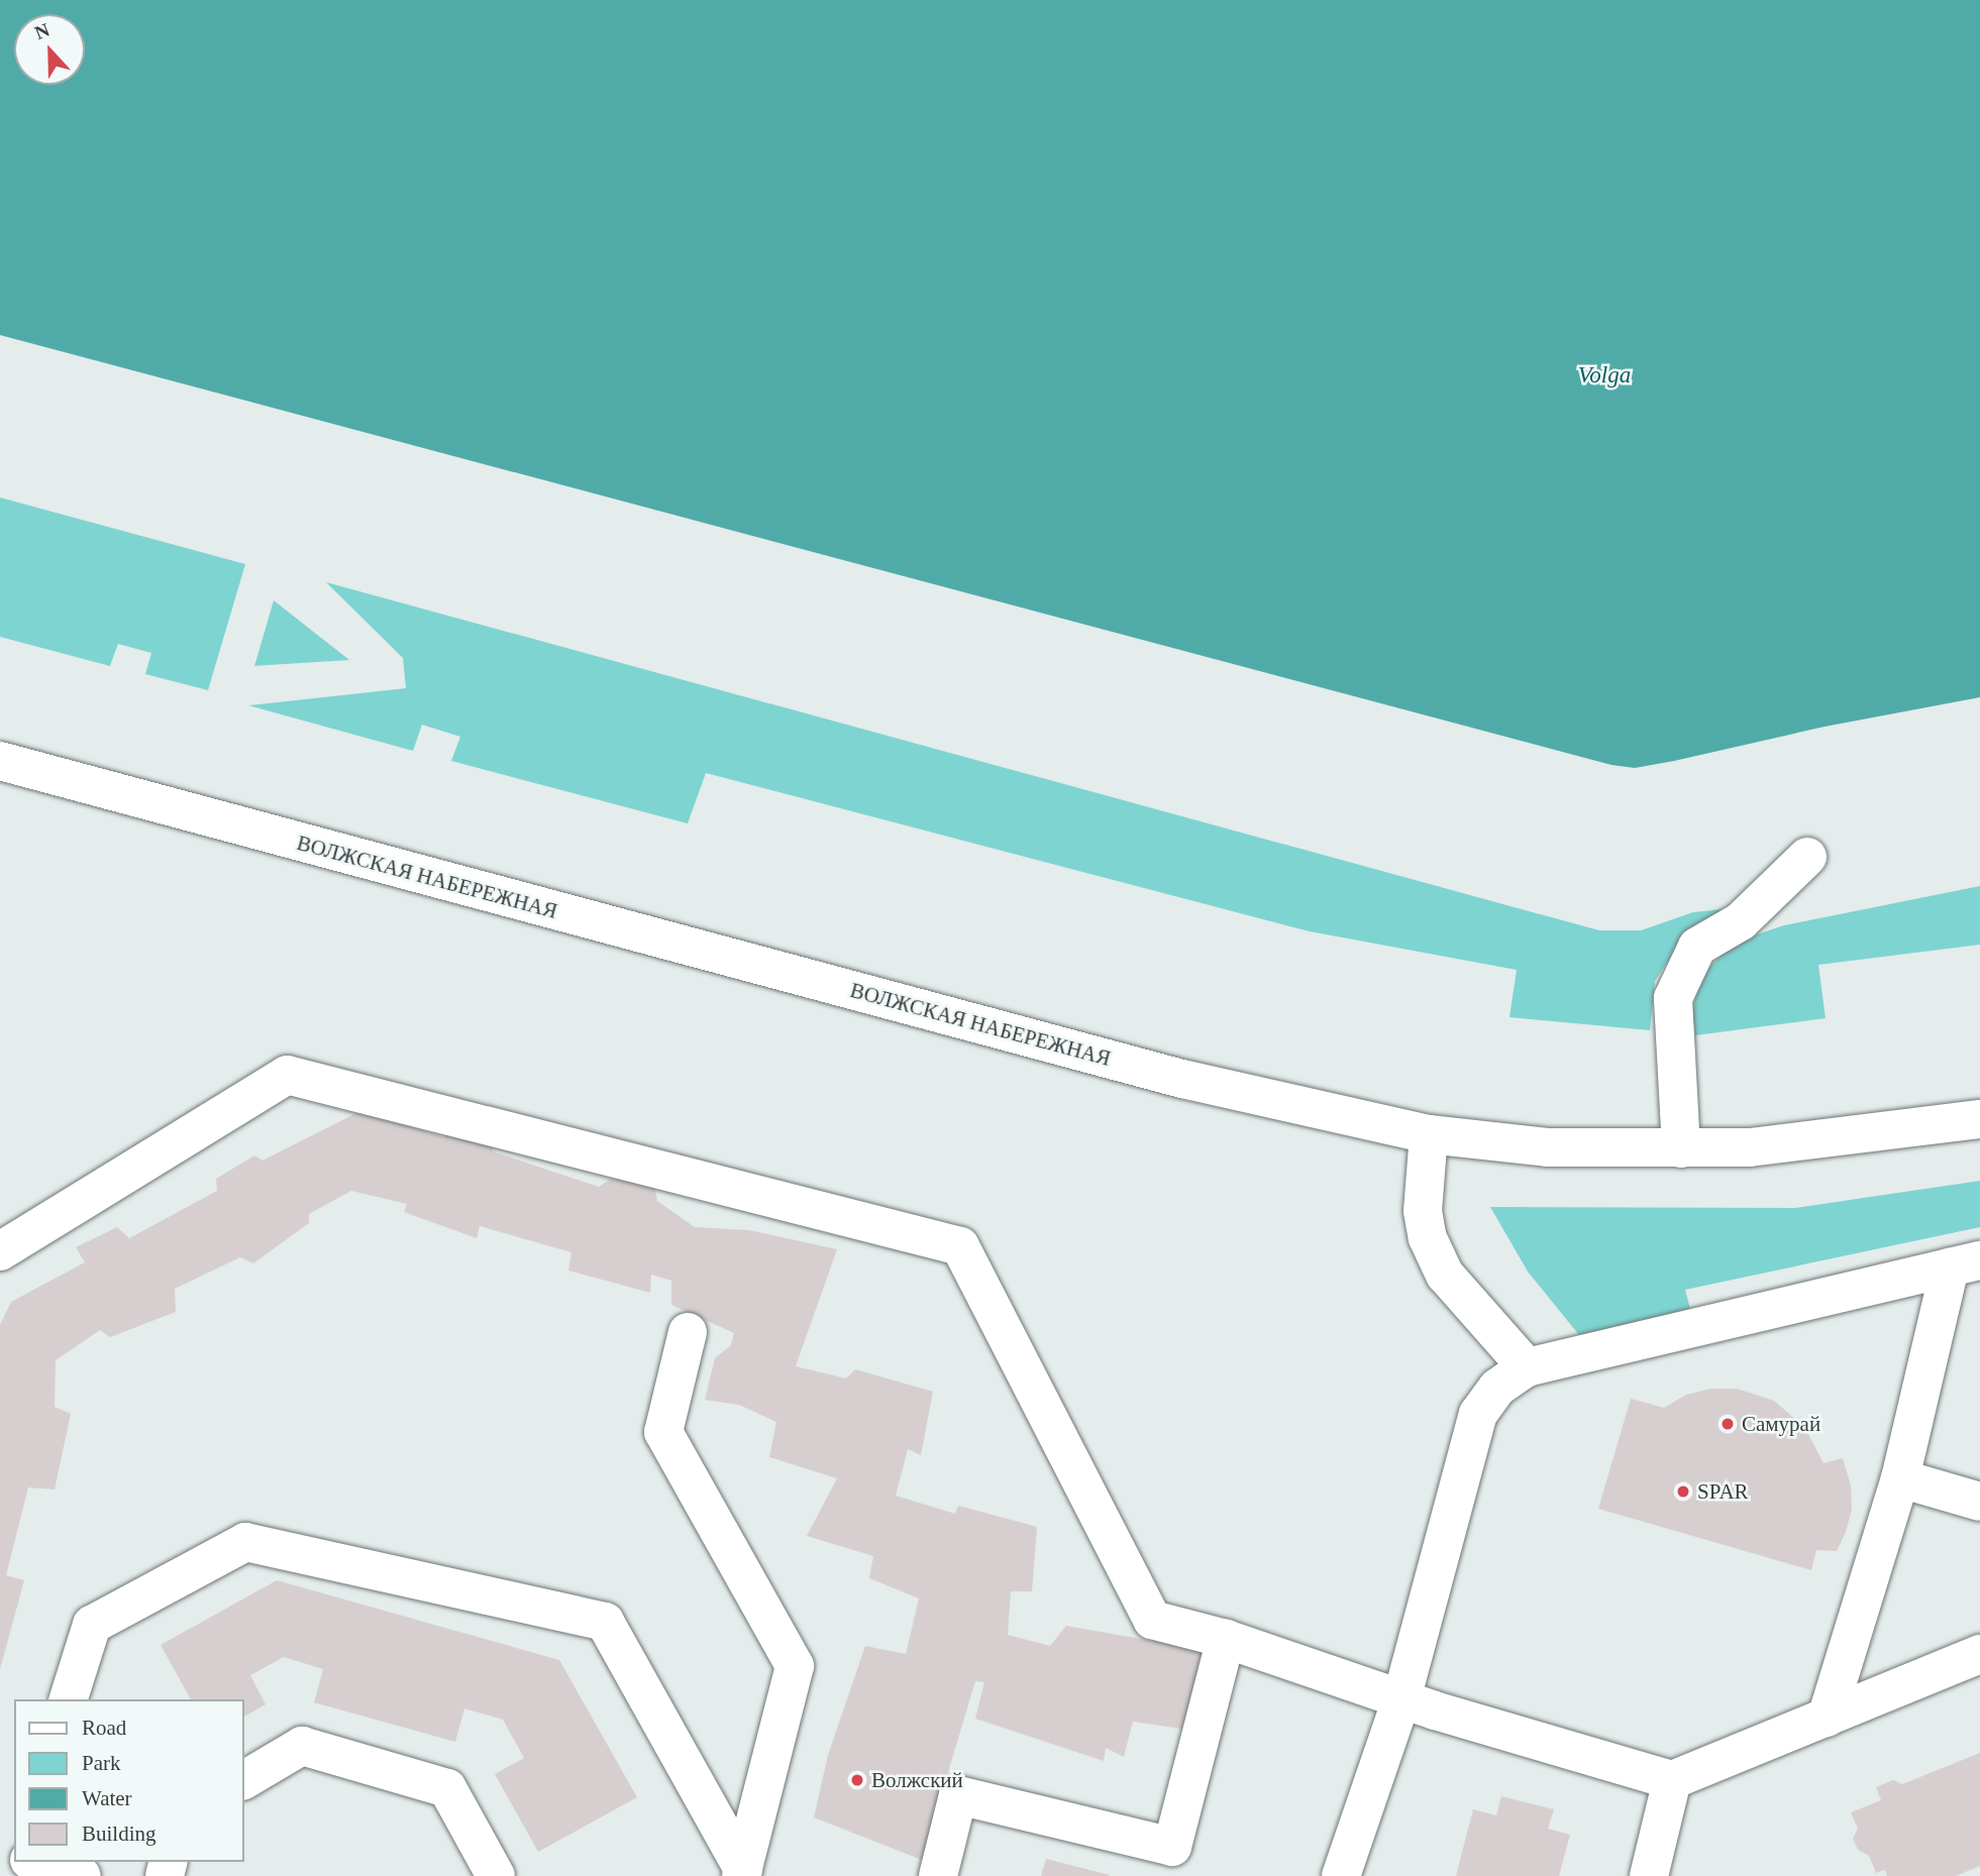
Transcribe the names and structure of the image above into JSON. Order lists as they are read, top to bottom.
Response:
{
  "streets": {
    "street": ["ВОЛЖСКАЯ НАБЕРЕЖНАЯ"]
  },
  "water": ["Volga"],
  "places": ["Самурай", "SPAR", "Волжский"],
  "legend": [
    "Road",
    "Park",
    "Water",
    "Building"
  ],
  "north": "top"
}
